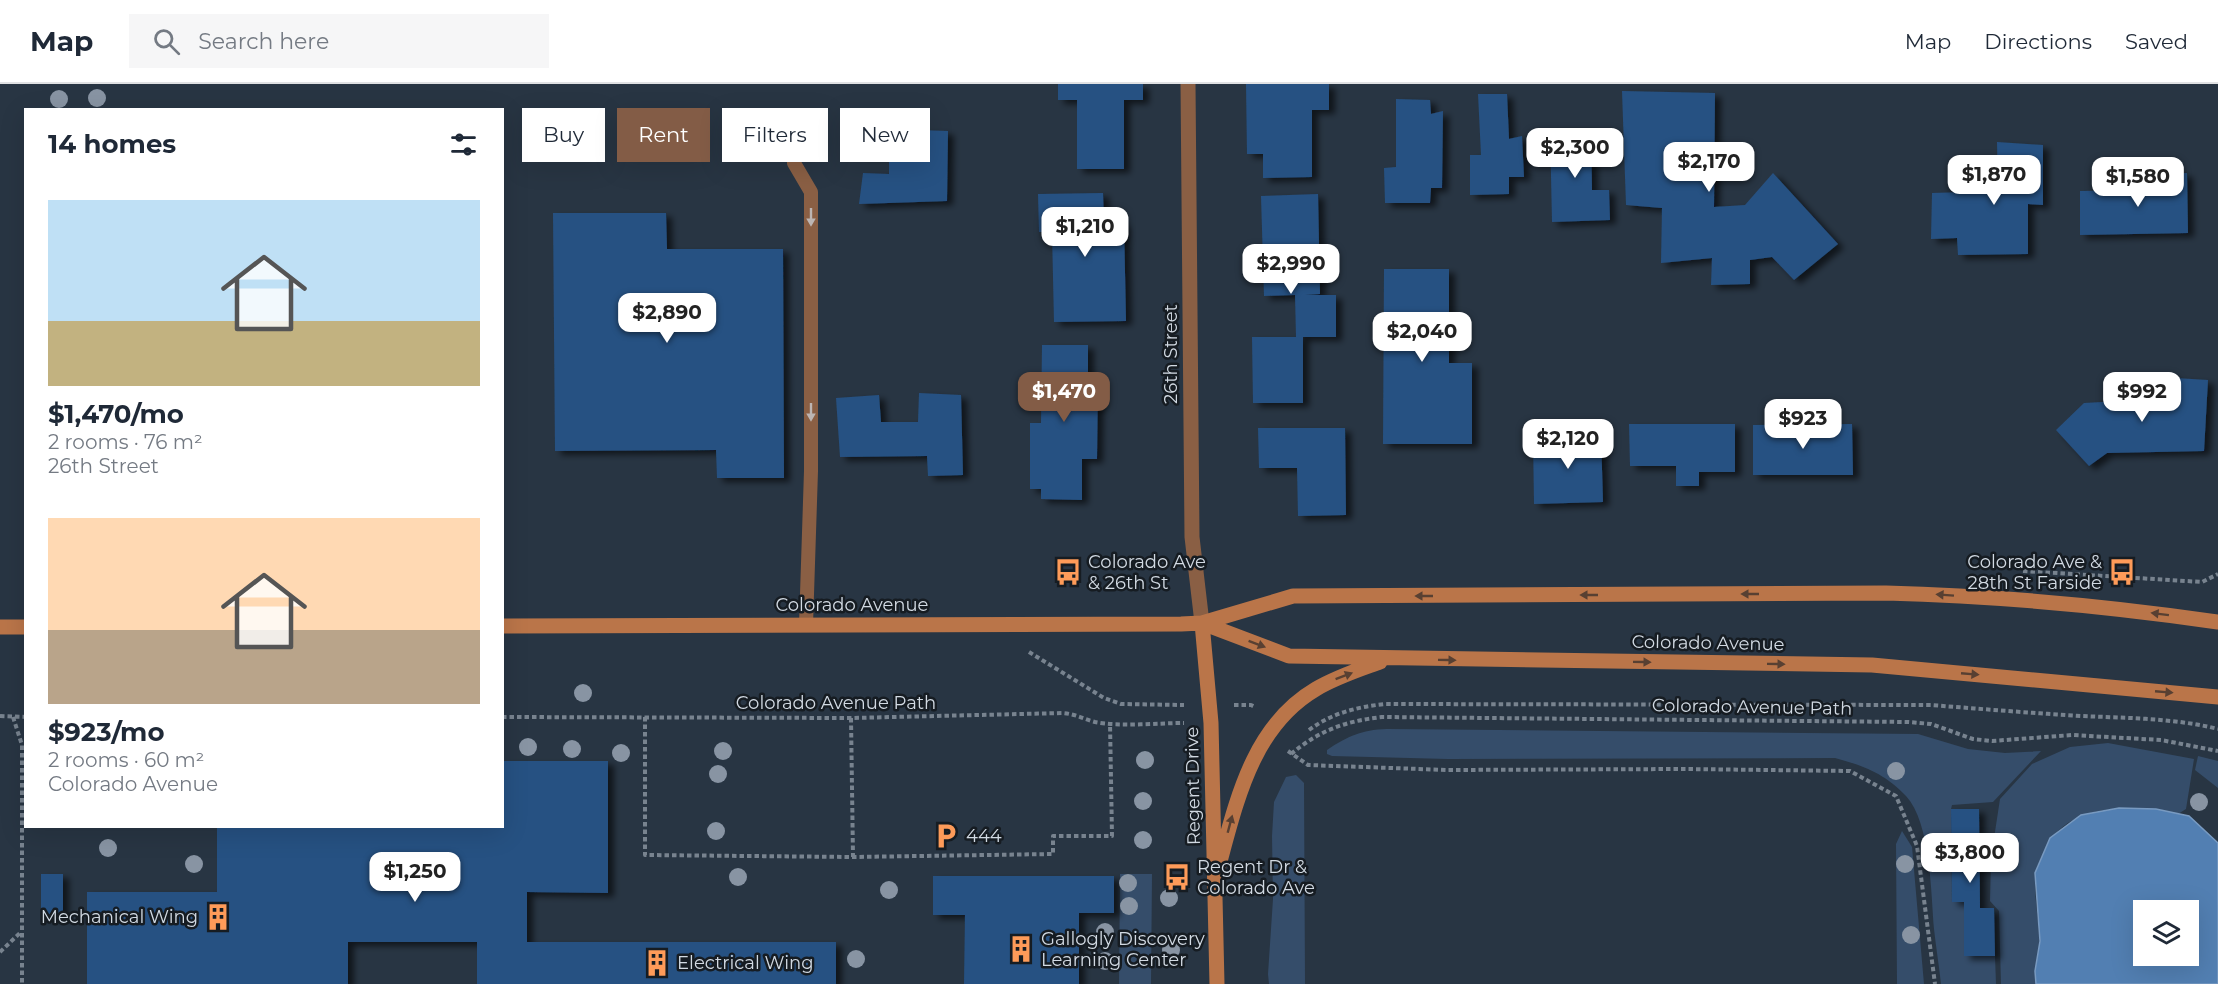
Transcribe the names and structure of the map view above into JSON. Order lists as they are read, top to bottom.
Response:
{
  "streets": {
    "main road": ["Colorado Avenue", "Regent Drive"],
    "street": ["26th Street"],
    "path": ["Colorado Avenue Path"]
  },
  "crossings": [
    ["26th Street", "Colorado Avenue"],
    ["26th Street", "Regent Drive"],
    ["Colorado Avenue", "Regent Drive"]
  ],
  "places": {
    "bus stop": ["Colorado Ave & 26th St", "Colorado Ave & 28th St Farside", "Regent Dr & Colorado Ave"],
    "parking": ["444"],
    "building": ["Mechanical Wing", "Gallogly Discovery Learning Center", "Electrical Wing"]
  },
  "page": {
    "header": "Map",
    "search": "Search here",
    "nav": ["Map", "Directions", "Saved"],
    "chip": [
      "Buy",
      "Rent",
      "Filters",
      "New"
    ],
    "heading": "14 homes",
    "price": [
      "$2,300",
      "$2,170",
      "$1,870",
      "$1,580",
      "$1,210",
      "$2,990",
      "$2,890",
      "$2,040",
      "$1,470",
      "$992",
      "$923",
      "$2,120",
      "$3,800",
      "$1,250"
    ],
    "list": [
      {
        "name": "$1,470/mo",
        "note": "2 rooms · 76 m² · 26th Street"
      },
      {
        "name": "$923/mo",
        "note": "2 rooms · 60 m² · Colorado Avenue"
      }
    ]
  }
}
